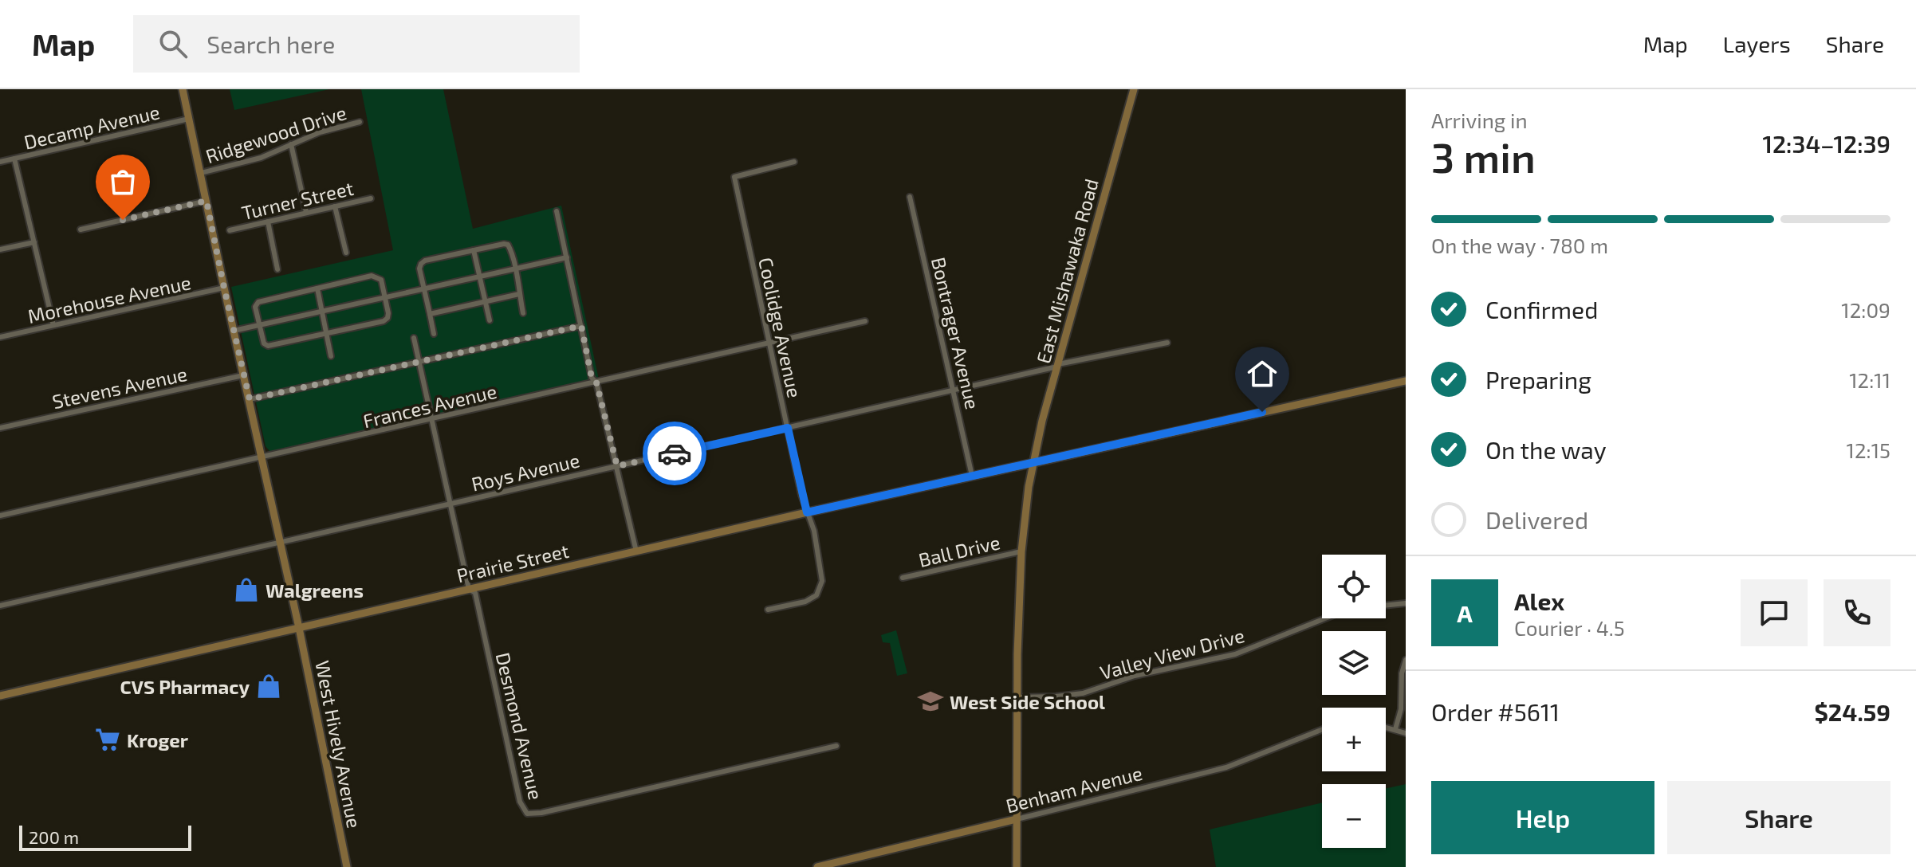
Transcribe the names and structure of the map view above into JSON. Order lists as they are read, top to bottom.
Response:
{
  "streets": {
    "main road": [
      "East Mishawaka Road",
      "Prairie Street",
      "West Hively Avenue",
      "Benham Avenue"
    ],
    "street": [
      "Decamp Avenue",
      "Ridgewood Drive",
      "Turner Street",
      "Morehouse Avenue",
      "Coolidge Avenue",
      "Bontrager Avenue",
      "Stevens Avenue",
      "Frances Avenue",
      "Roys Avenue",
      "Ball Drive",
      "Valley View Drive",
      "Desmond Avenue"
    ]
  },
  "crossings": [
    ["Decamp Avenue", "West Hively Avenue"],
    ["Ridgewood Drive", "West Hively Avenue"],
    ["East Mishawaka Road", "Roys Avenue"],
    ["East Mishawaka Road", "Ball Drive"],
    ["East Mishawaka Road", "Prairie Street"],
    ["East Mishawaka Road", "Valley View Drive"],
    ["East Mishawaka Road", "Benham Avenue"],
    ["Morehouse Avenue", "West Hively Avenue"],
    ["Coolidge Avenue", "Frances Avenue"],
    ["Coolidge Avenue", "Roys Avenue"],
    ["Coolidge Avenue", "Prairie Street"],
    ["Bontrager Avenue", "Roys Avenue"],
    ["Bontrager Avenue", "Prairie Street"],
    ["Stevens Avenue", "West Hively Avenue"],
    ["Frances Avenue", "Desmond Avenue"],
    ["Frances Avenue", "West Hively Avenue"],
    ["Roys Avenue", "Desmond Avenue"],
    ["Roys Avenue", "West Hively Avenue"],
    ["Prairie Street", "Desmond Avenue"],
    ["Prairie Street", "West Hively Avenue"]
  ],
  "places": {
    "shop": ["Walgreens", "CVS Pharmacy"],
    "school or university": ["West Side School"],
    "supermarket": ["Kroger"]
  },
  "scale_bar": "200 m",
  "page": {
    "header": "Map",
    "search": "Search here",
    "nav": ["Map", "Layers", "Share"],
    "heading": ["3 min", "Arriving in", "12:34–12:39"],
    "panel": [
      "Alex",
      "Courier · 4.5",
      "Order #5611",
      "$24.59"
    ],
    "bar": "On the way · 780 m",
    "list": [
      ["Confirmed", "12:09"],
      ["Preparing", "12:11"],
      ["On the way", "12:15"],
      "Delivered"
    ],
    "map_buttons": ["+", "−"],
    "round": "A",
    "buttons": ["Help", "Share"],
    "scale": "200 m"
  }
}
